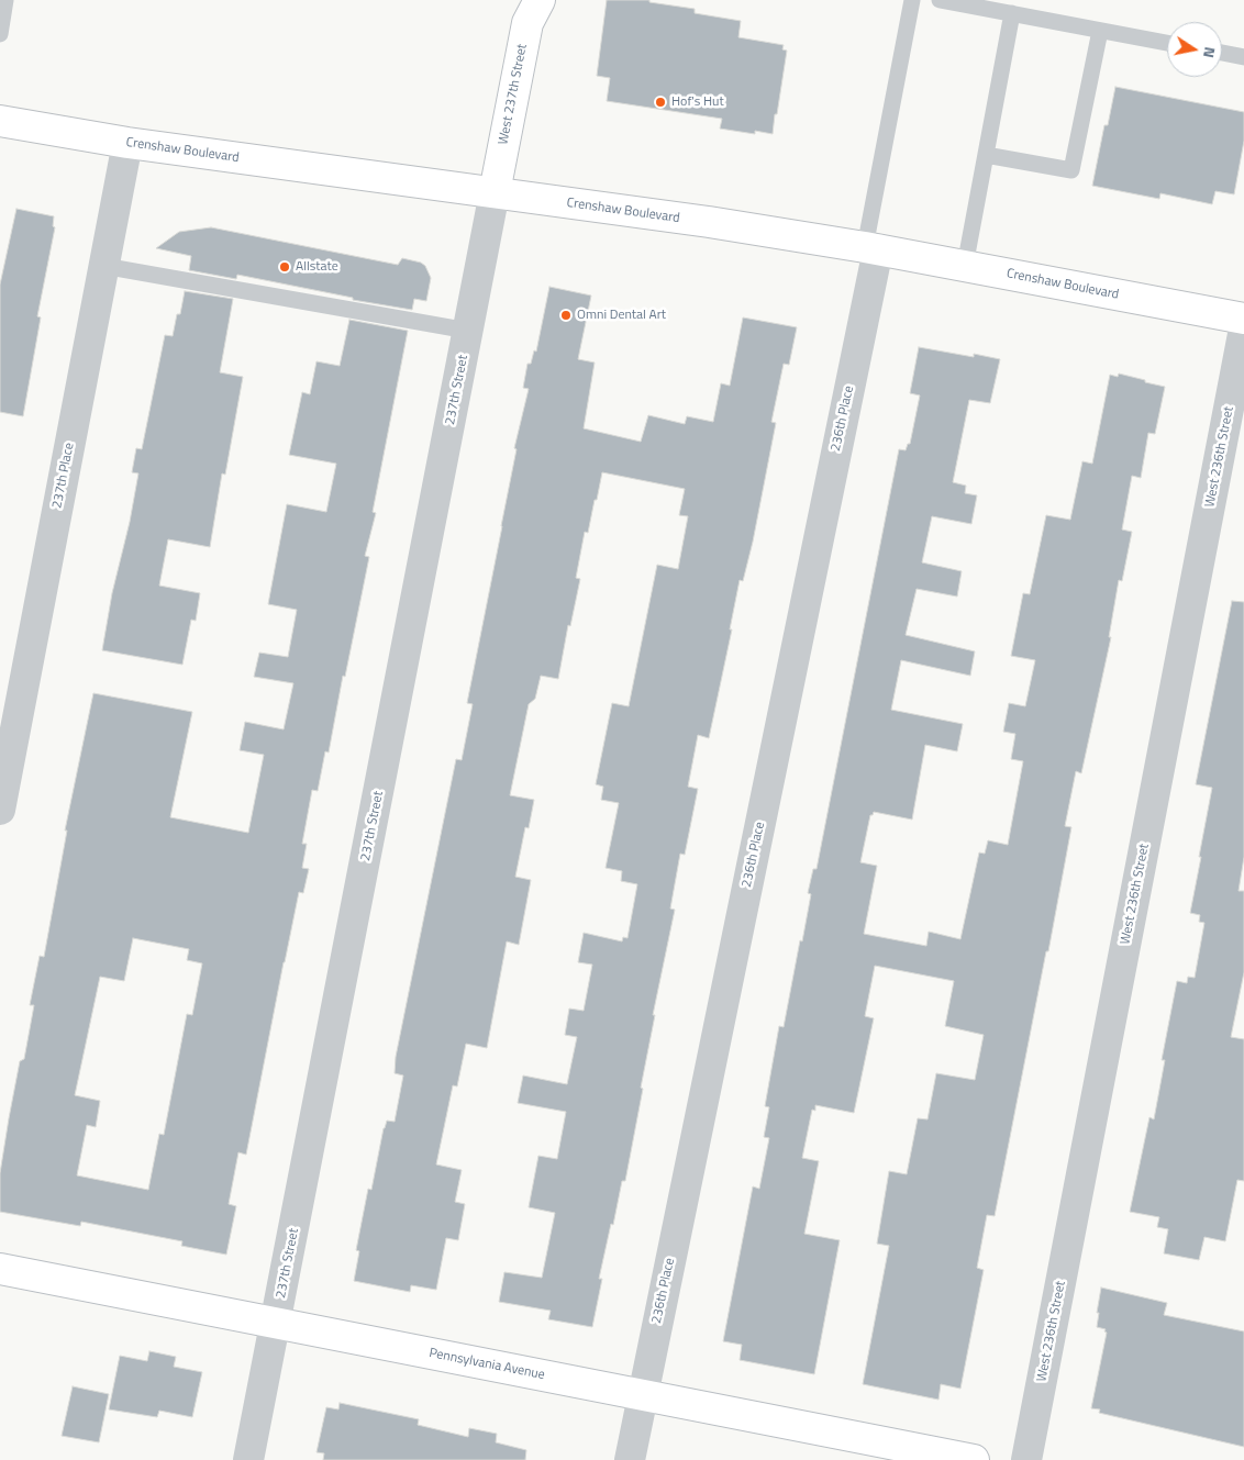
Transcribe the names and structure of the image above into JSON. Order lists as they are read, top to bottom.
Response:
{
  "streets": {
    "main road": ["West 237th Street", "Crenshaw Boulevard", "Pennsylvania Avenue"],
    "street": [
      "237th Street",
      "236th Place",
      "West 236th Street",
      "237th Place"
    ]
  },
  "crossings": [
    ["West 237th Street", "Crenshaw Boulevard"],
    ["West 237th Street", "237th Street"],
    ["Crenshaw Boulevard", "237th Street"],
    ["Crenshaw Boulevard", "236th Place"],
    ["Crenshaw Boulevard", "237th Place"],
    ["237th Street", "Pennsylvania Avenue"],
    ["236th Place", "Pennsylvania Avenue"]
  ],
  "places": ["Hof's Hut", "Allstate", "Omni Dental Art"],
  "north": "right"
}
